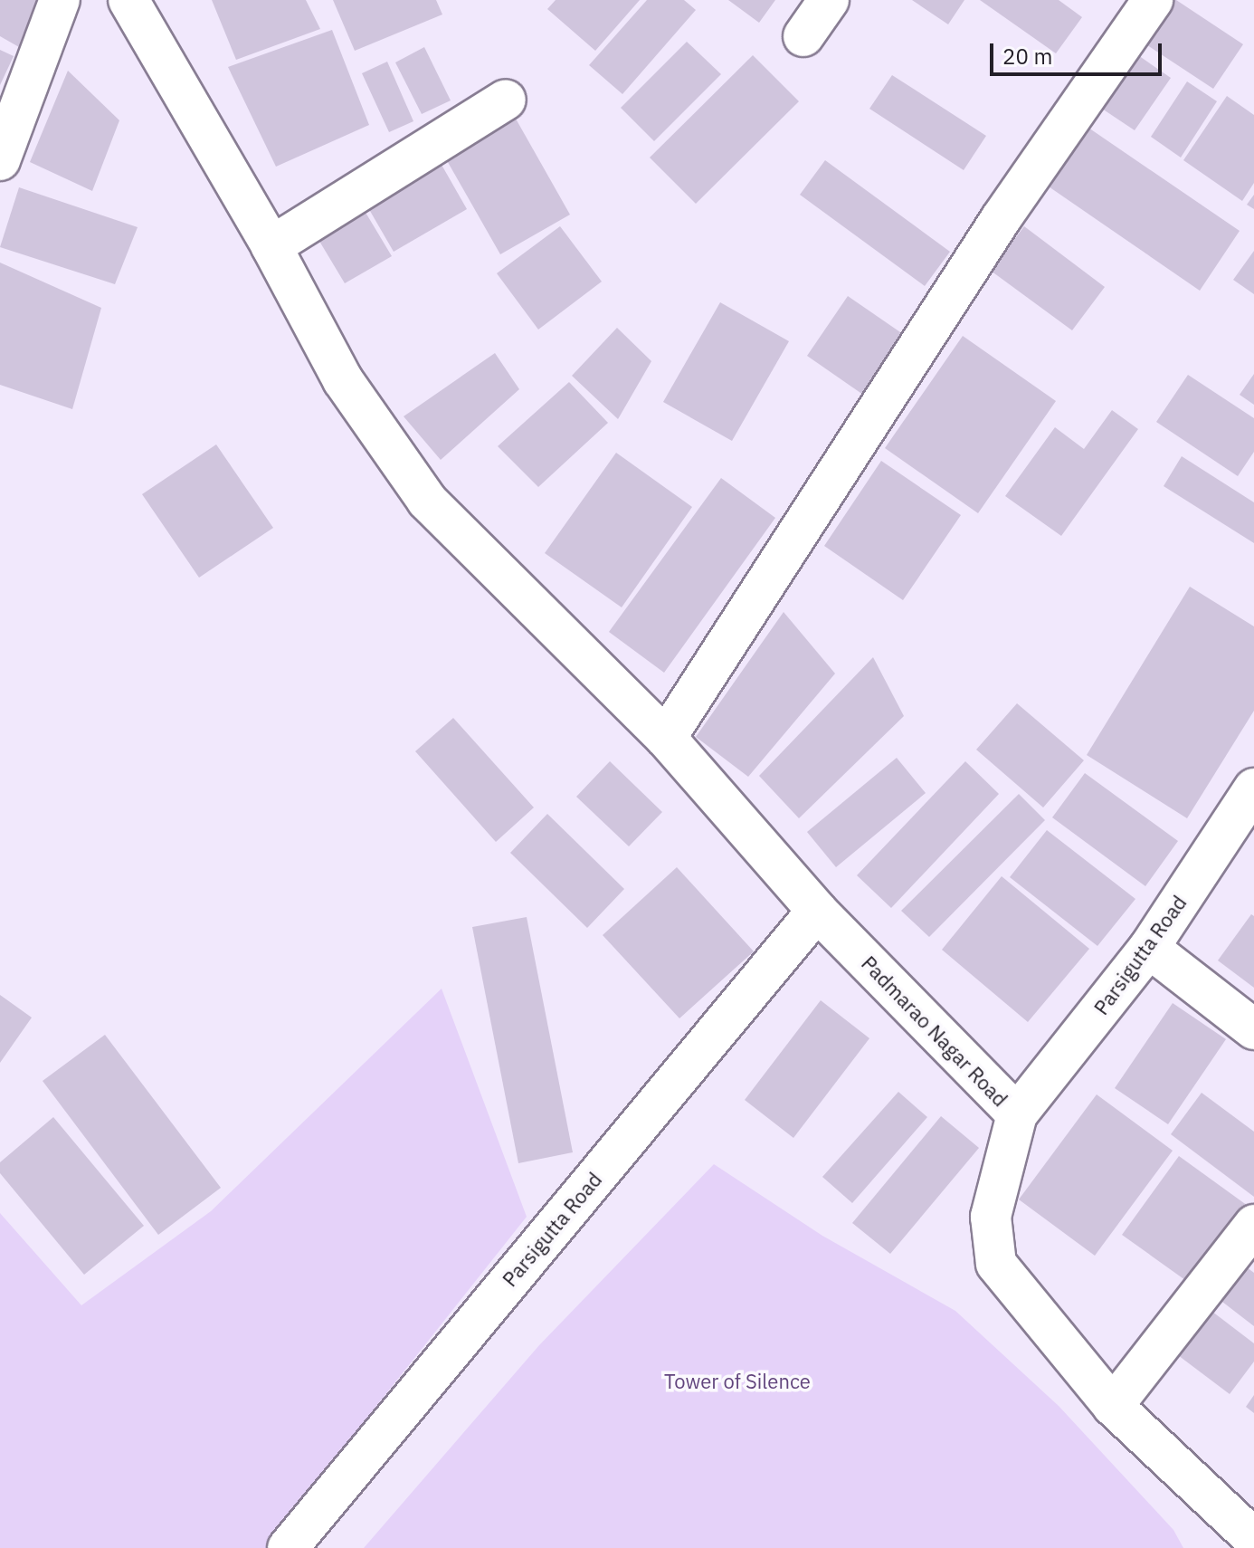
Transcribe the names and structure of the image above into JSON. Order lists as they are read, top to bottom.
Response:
{
  "streets": {
    "street": ["Parsigutta Road", "Padmarao Nagar Road"]
  },
  "crossings": [
    ["Parsigutta Road", "Padmarao Nagar Road"]
  ],
  "parks": ["Tower of Silence"],
  "scale_bar": "20 m"
}
